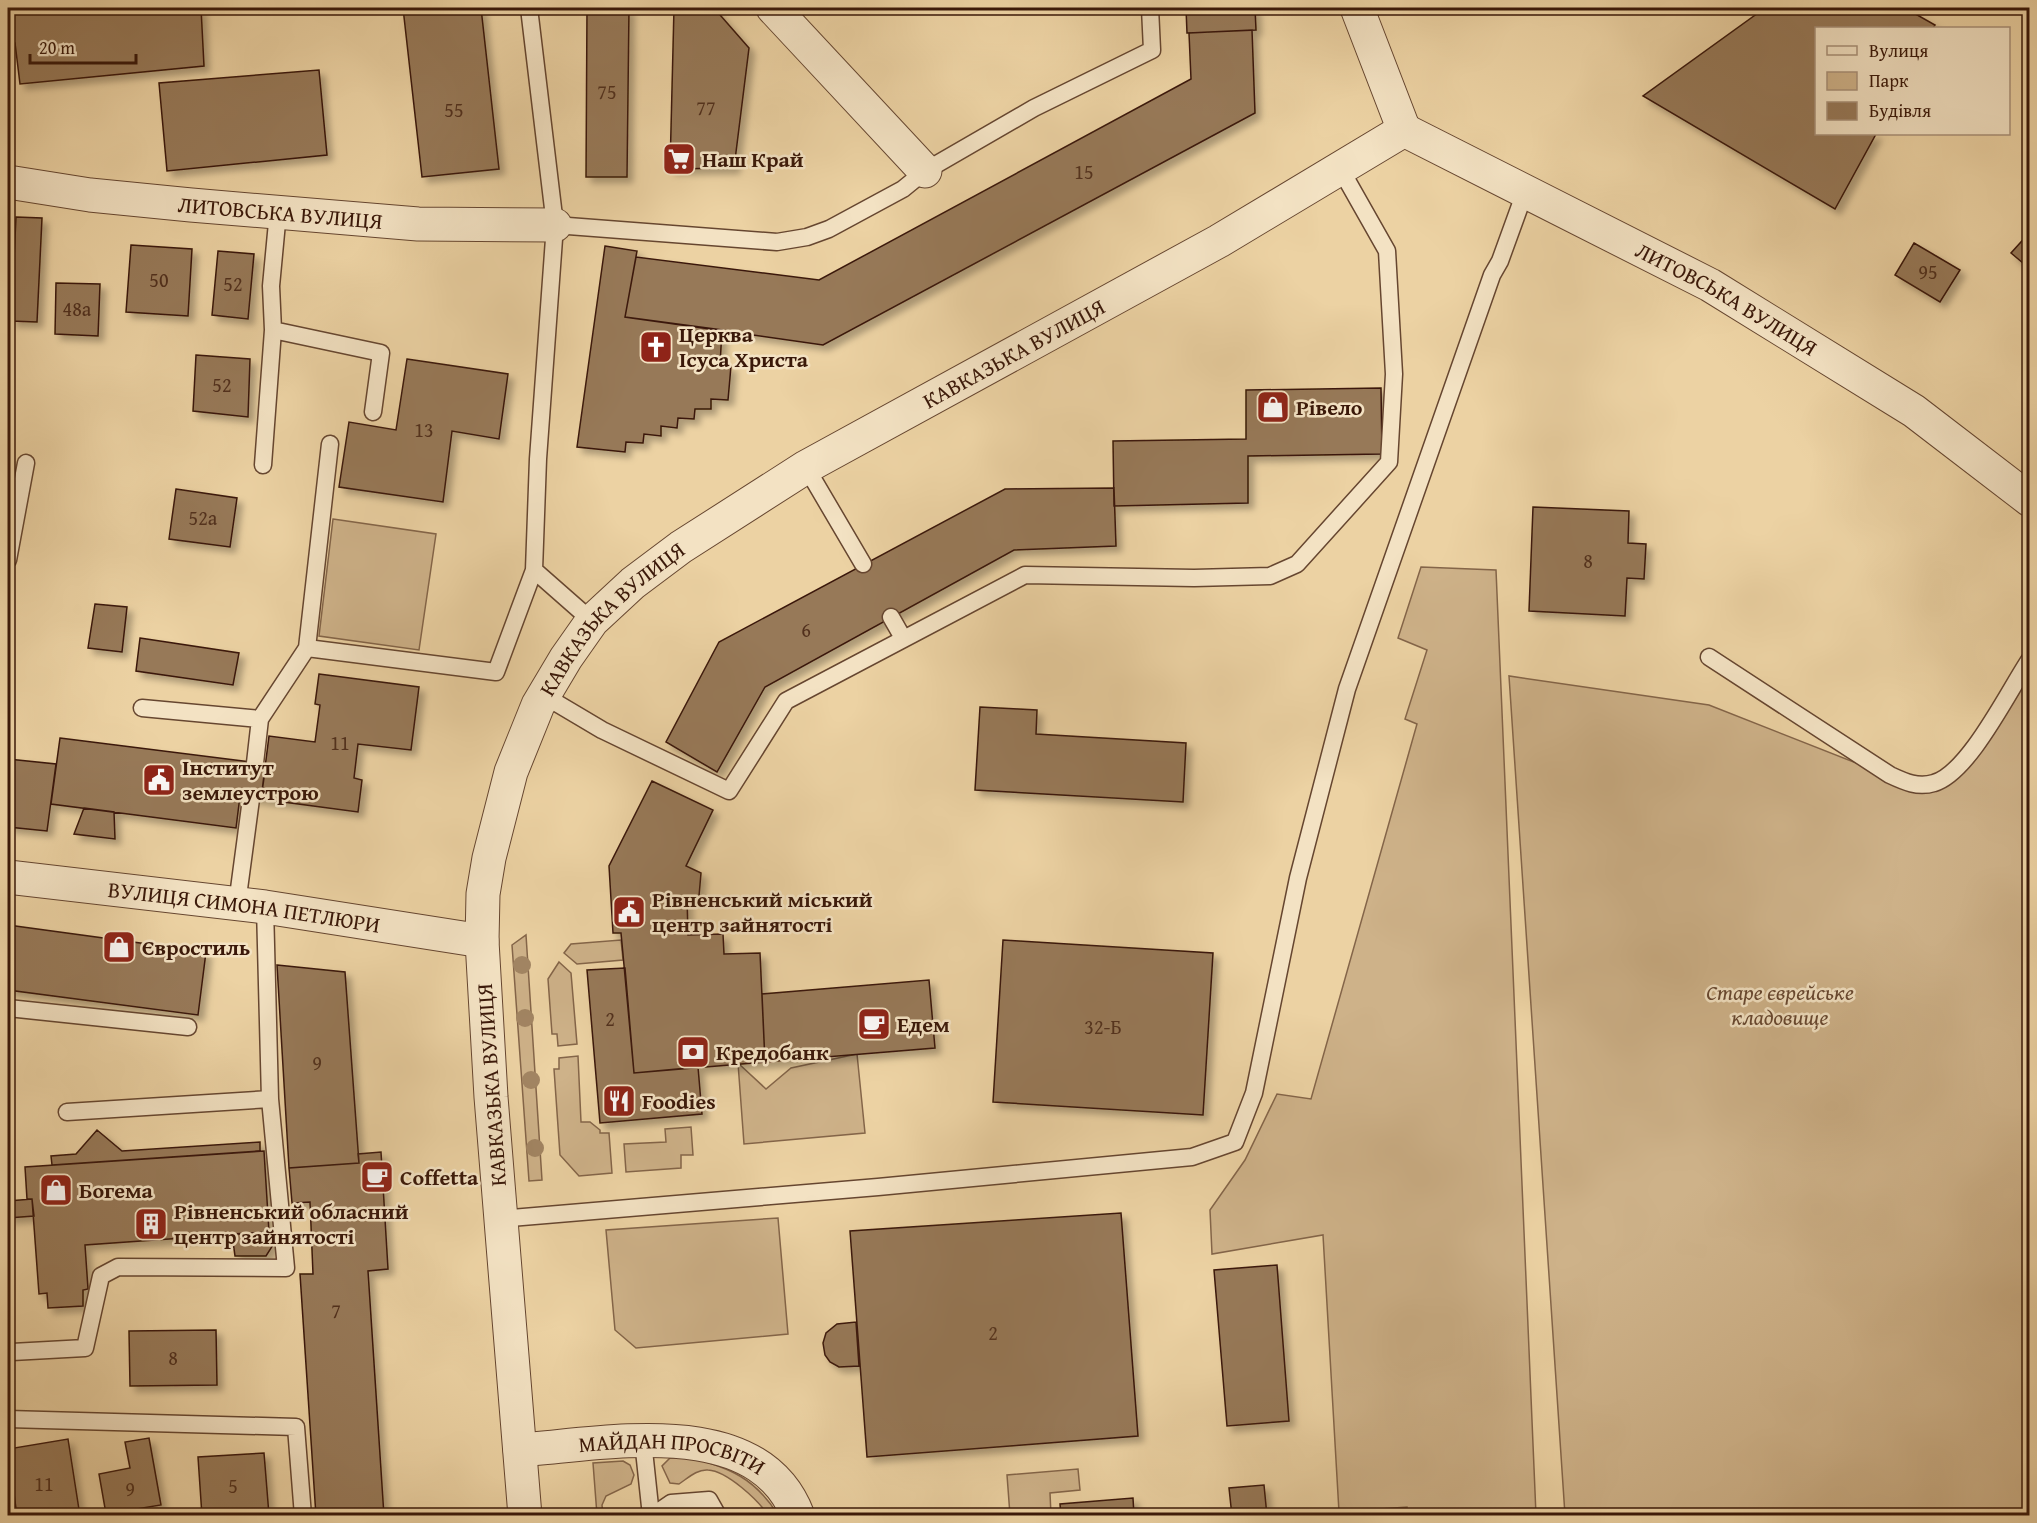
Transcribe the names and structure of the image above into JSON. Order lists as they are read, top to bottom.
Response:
{
  "streets": {
    "street": [
      "ЛИТОВСЬКА ВУЛИЦЯ",
      "КАВКАЗЬКА ВУЛИЦЯ",
      "ВУЛИЦЯ СИМОНА ПЕТЛЮРИ",
      "МАЙДАН ПРОСВІТИ"
    ]
  },
  "crossings": [
    ["ЛИТОВСЬКА ВУЛИЦЯ", "КАВКАЗЬКА ВУЛИЦЯ"],
    ["КАВКАЗЬКА ВУЛИЦЯ", "ВУЛИЦЯ СИМОНА ПЕТЛЮРИ"],
    ["КАВКАЗЬКА ВУЛИЦЯ", "МАЙДАН ПРОСВІТИ"]
  ],
  "parks": ["Старе єврейське кладовище"],
  "places": {
    "supermarket": ["Наш Край"],
    "church": ["Церква Ісуса Христа"],
    "shop": ["Рівело", "Євростиль", "Богема"],
    "public building": ["Інститут землеустрою", "Рівненський міський центр зайнятості"],
    "cafe": ["Едем", "Coffetta"],
    "bank": ["Кредобанк"],
    "restaurant": ["Foodies"],
    "building": ["Рівненський обласний центр зайнятості"]
  },
  "house_numbers": [
    "75",
    "77",
    "55",
    "15",
    "95",
    "50",
    "52",
    "48а",
    "52",
    "13",
    "52а",
    "8",
    "6",
    "11",
    "2",
    "32-Б",
    "9",
    "7",
    "2",
    "8",
    "11",
    "5",
    "9"
  ],
  "legend": ["Вулиця", "Парк", "Будівля"],
  "scale_bar": "20 m"
}
